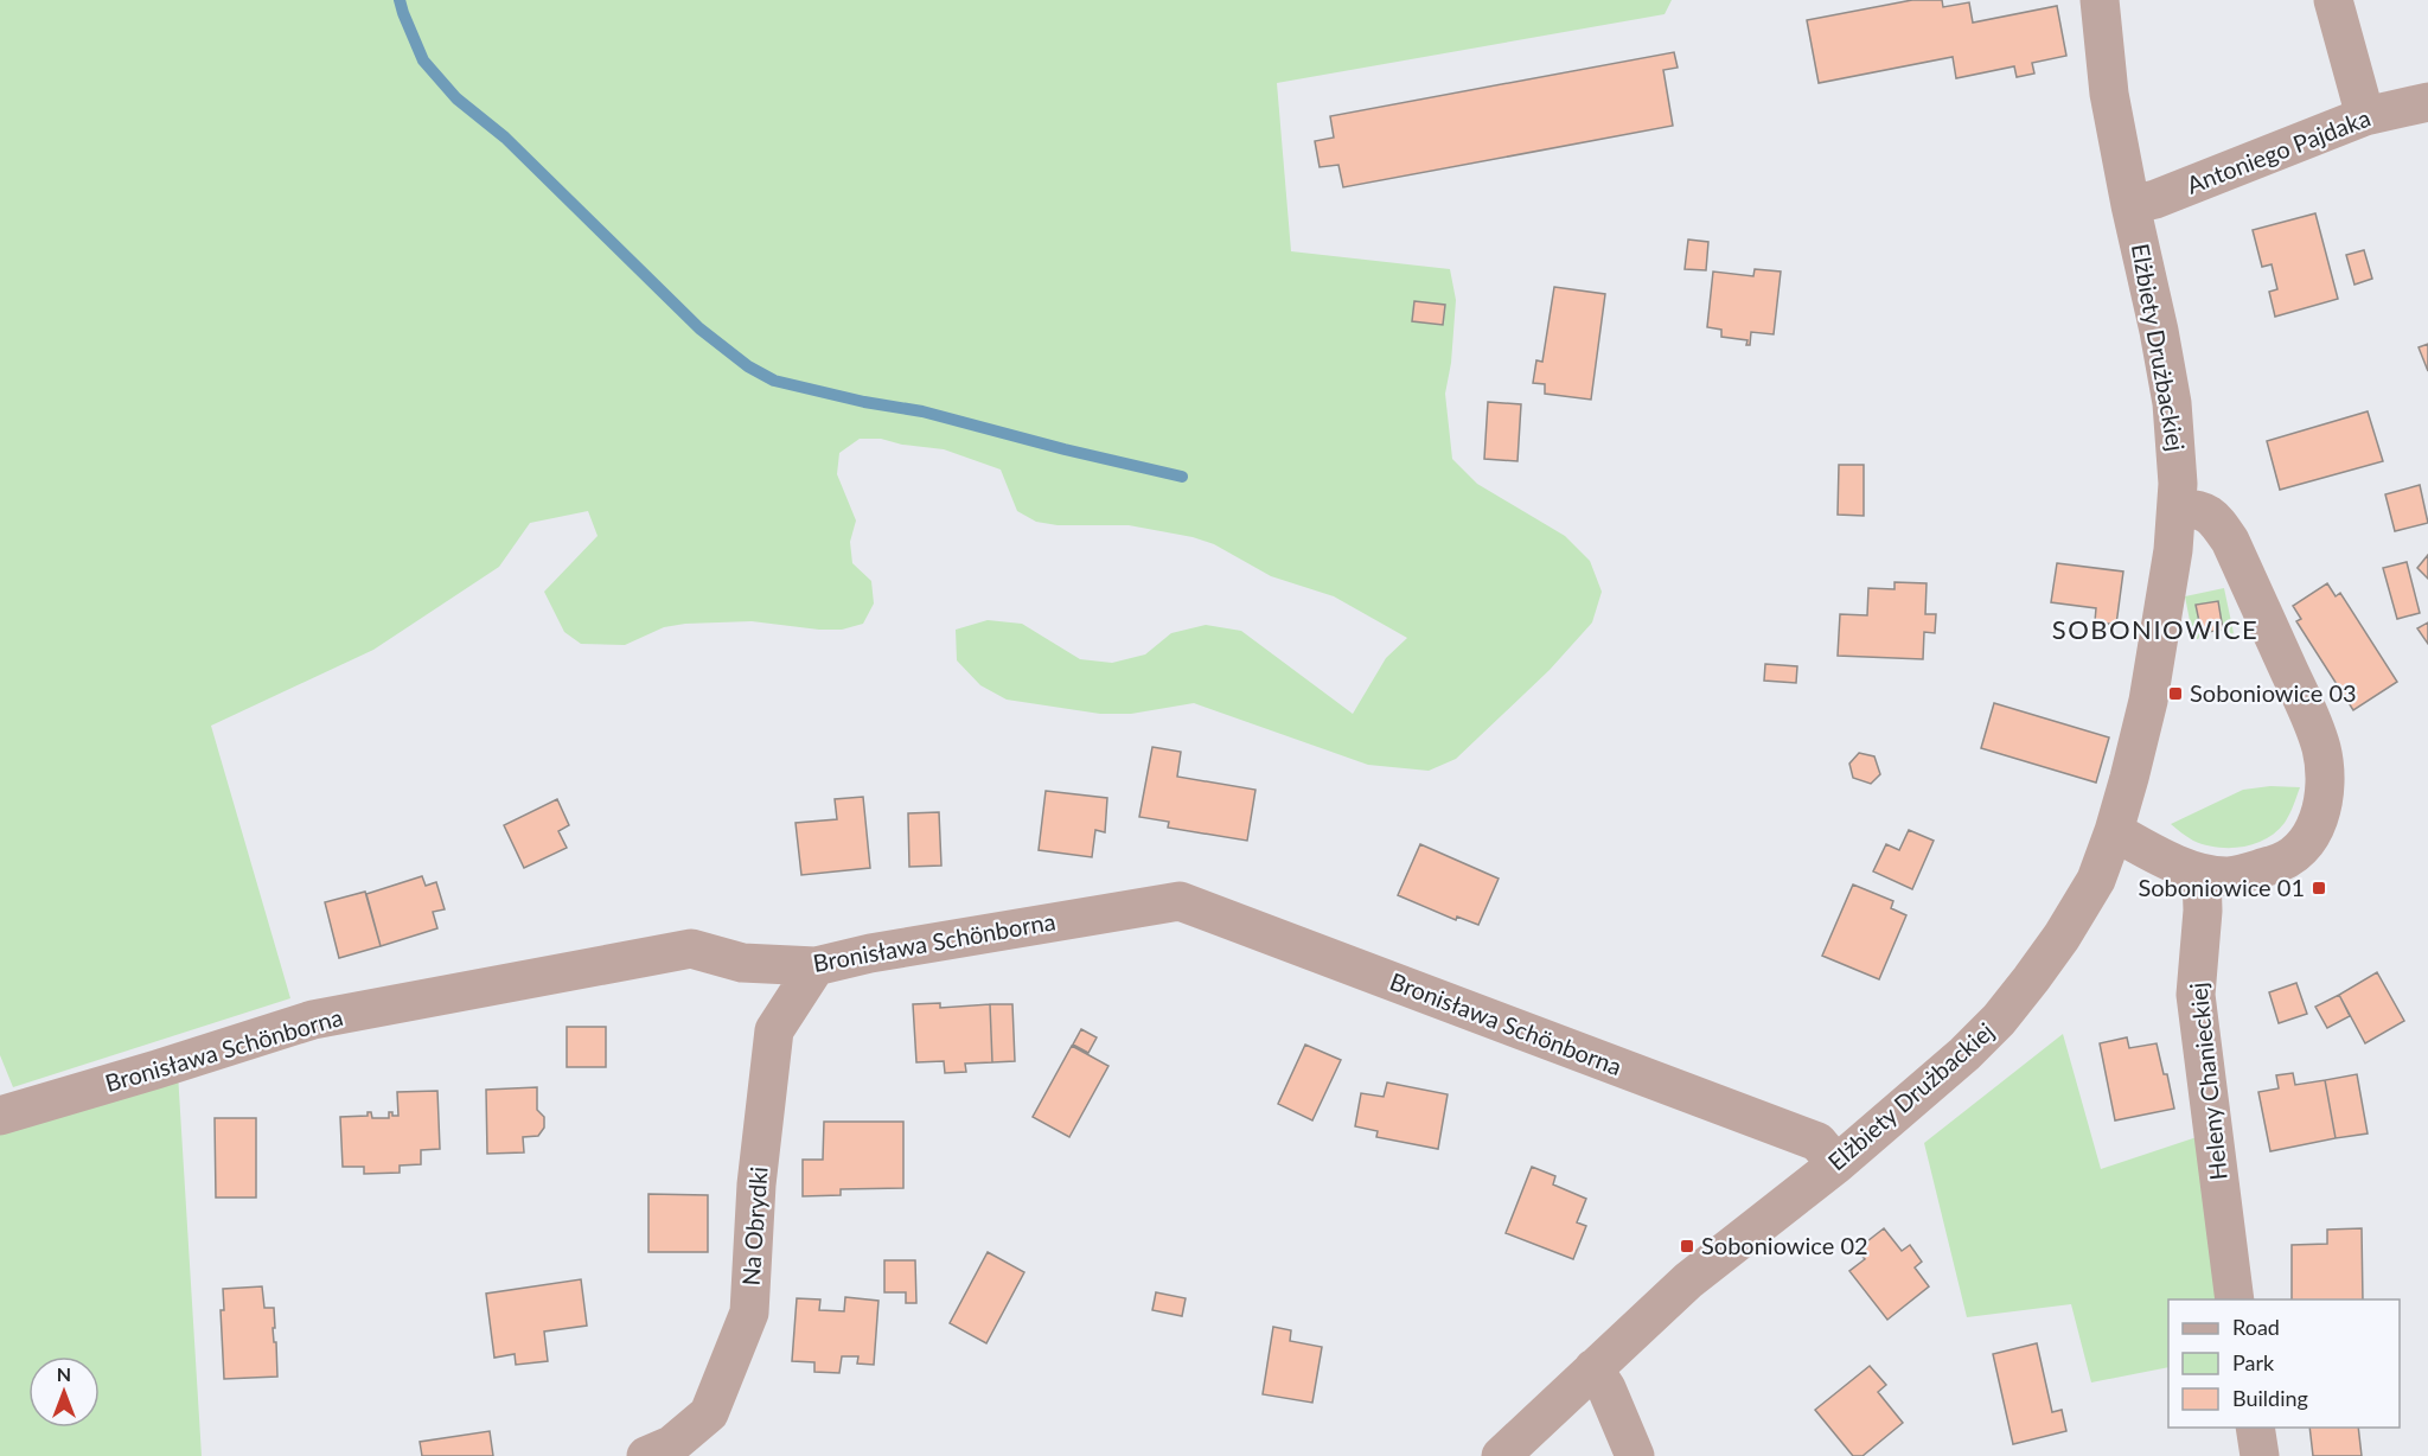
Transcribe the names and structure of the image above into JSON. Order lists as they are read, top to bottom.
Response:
{
  "streets": {
    "street": [
      "Antoniego Pajdaka",
      "Elżbiety Drużbackiej",
      "Bronisława Schönborna",
      "Heleny Chanieckiej",
      "Na Obrydki"
    ]
  },
  "crossings": [
    ["Antoniego Pajdaka", "Elżbiety Drużbackiej"],
    ["Elżbiety Drużbackiej", "Bronisława Schönborna"],
    ["Bronisława Schönborna", "Na Obrydki"]
  ],
  "districts": ["SOBONIOWICE"],
  "places": {
    "transit": ["Soboniowice 03", "Soboniowice 01", "Soboniowice 02"]
  },
  "legend": ["Road", "Park", "Building"],
  "north": "top"
}
